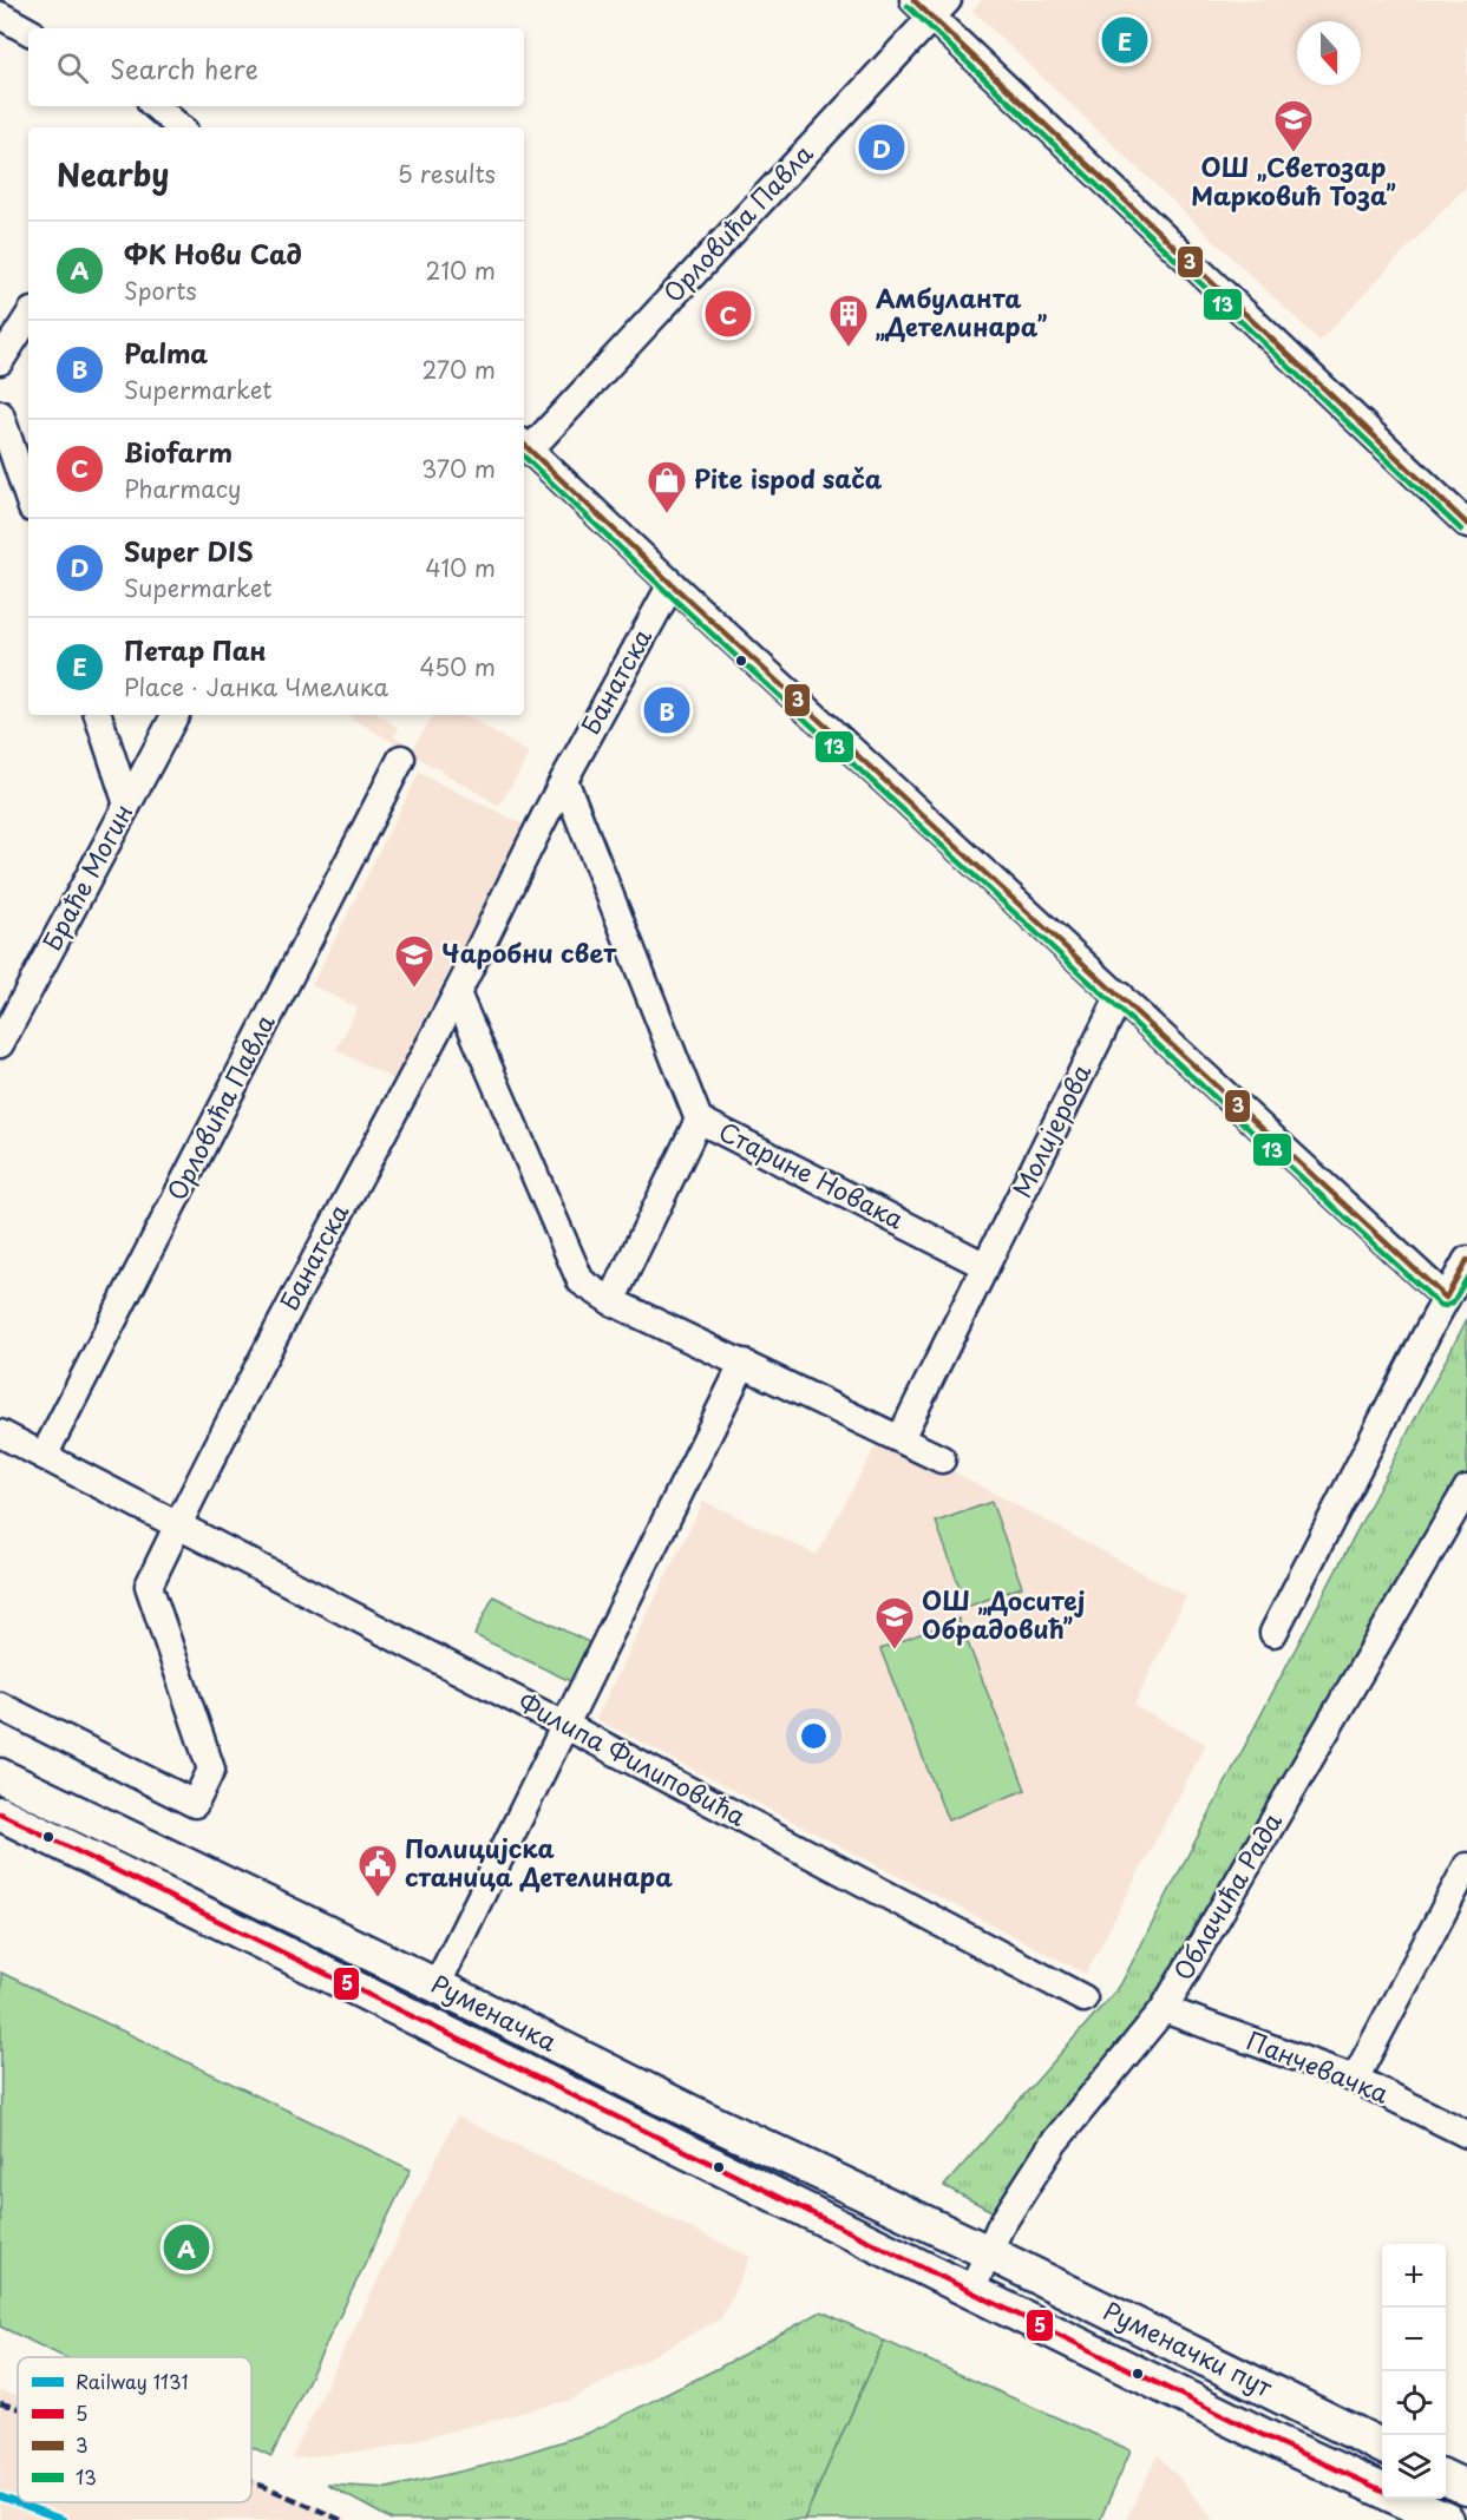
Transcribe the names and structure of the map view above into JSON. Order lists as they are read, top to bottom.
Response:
{
  "streets": {
    "main road": ["Руменачка", "Руменачки пут"],
    "street": [
      "Орловића Павла",
      "Банатска",
      "Браће Могин",
      "Молијерова",
      "Старине Новака",
      "Филипа Филиповића",
      "Облачића Рада",
      "Панчевачка"
    ]
  },
  "crossings": [
    ["Орловића Павла", "Филипа Филиповића"],
    ["Банатска", "Филипа Филиповића"],
    ["Молијерова", "Старине Новака"],
    ["Облачића Рада", "Руменачка"],
    ["Облачића Рада", "Панчевачка"],
    ["Облачића Рада", "Руменачки пут"],
    ["Руменачка", "Руменачки пут"]
  ],
  "places": {
    "school or university": ["ОШ „Светозар Марковић Тоза”", "Чаробни свет", "ОШ „Доситеј Обрадовић”"],
    "building": ["Амбуланта „Детелинара”"],
    "shop": ["Pite ispod sača"],
    "public building": ["Полицијска станица Детелинара"]
  },
  "lines": [
    "transit line 3",
    "transit line 13",
    "transit line 5",
    "rail line 1131"
  ],
  "legend": [
    "Railway 1131",
    "5",
    "3",
    "13"
  ],
  "north": "bottom",
  "page": {
    "pins": [
      "E",
      "D",
      "C",
      "B",
      "A"
    ],
    "search": "Search here",
    "heading": ["Nearby", "5 results"],
    "list": [
      {
        "mark": "A",
        "name": "ФК Нови Сад",
        "note": "Sports",
        "value": "210 m"
      },
      {
        "mark": "B",
        "name": "Palma",
        "note": "Supermarket",
        "value": "270 m"
      },
      {
        "mark": "C",
        "name": "Biofarm",
        "note": "Pharmacy",
        "value": "370 m"
      },
      {
        "mark": "D",
        "name": "Super DIS",
        "note": "Supermarket",
        "value": "410 m"
      },
      {
        "mark": "E",
        "name": "Петар Пан",
        "note": "Place · Јанка Чмелика",
        "value": "450 m"
      }
    ],
    "map_buttons": ["+", "−"]
  }
}
